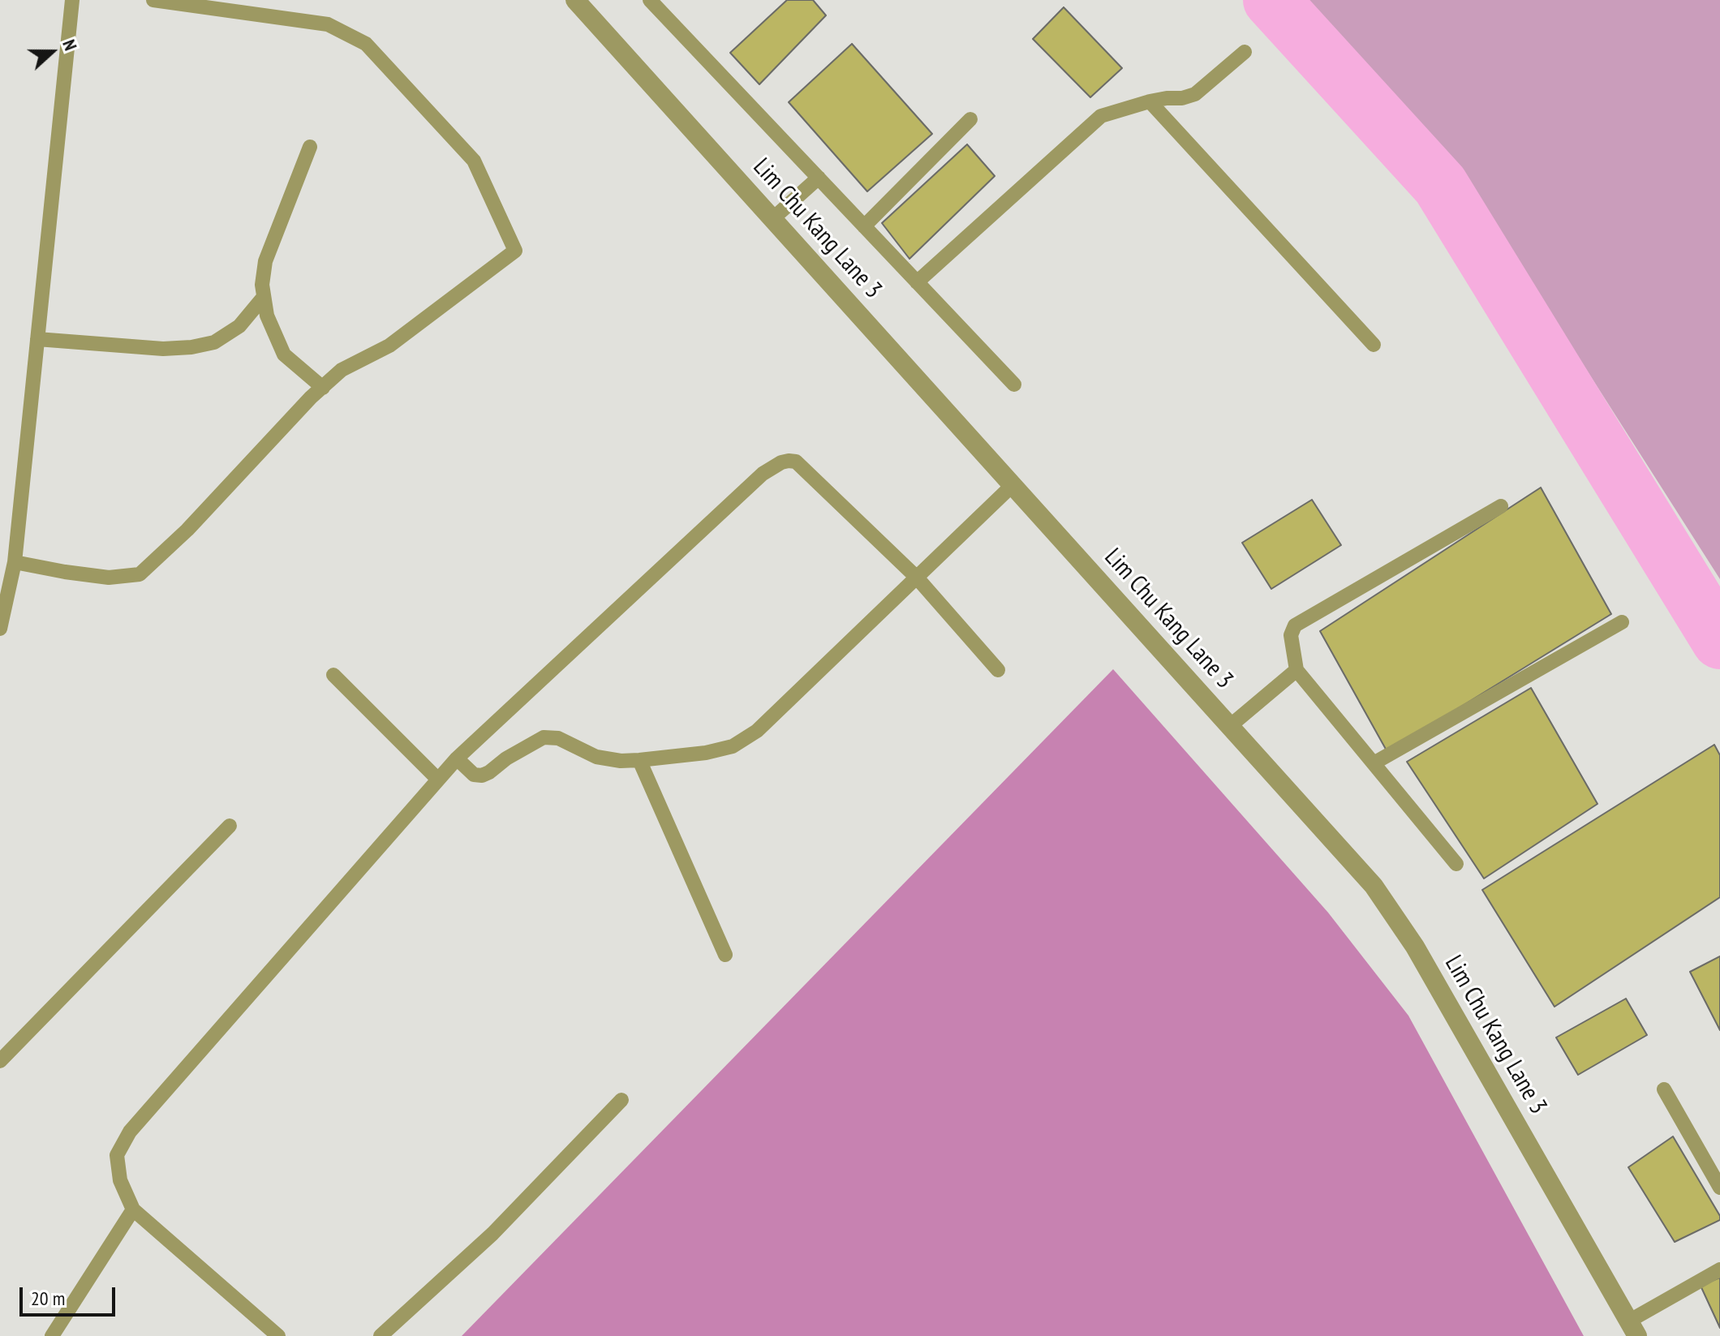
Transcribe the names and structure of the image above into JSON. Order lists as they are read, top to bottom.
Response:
{
  "streets": {
    "street": ["Lim Chu Kang Lane 3"]
  },
  "scale_bar": "20 m",
  "north": "right"
}
